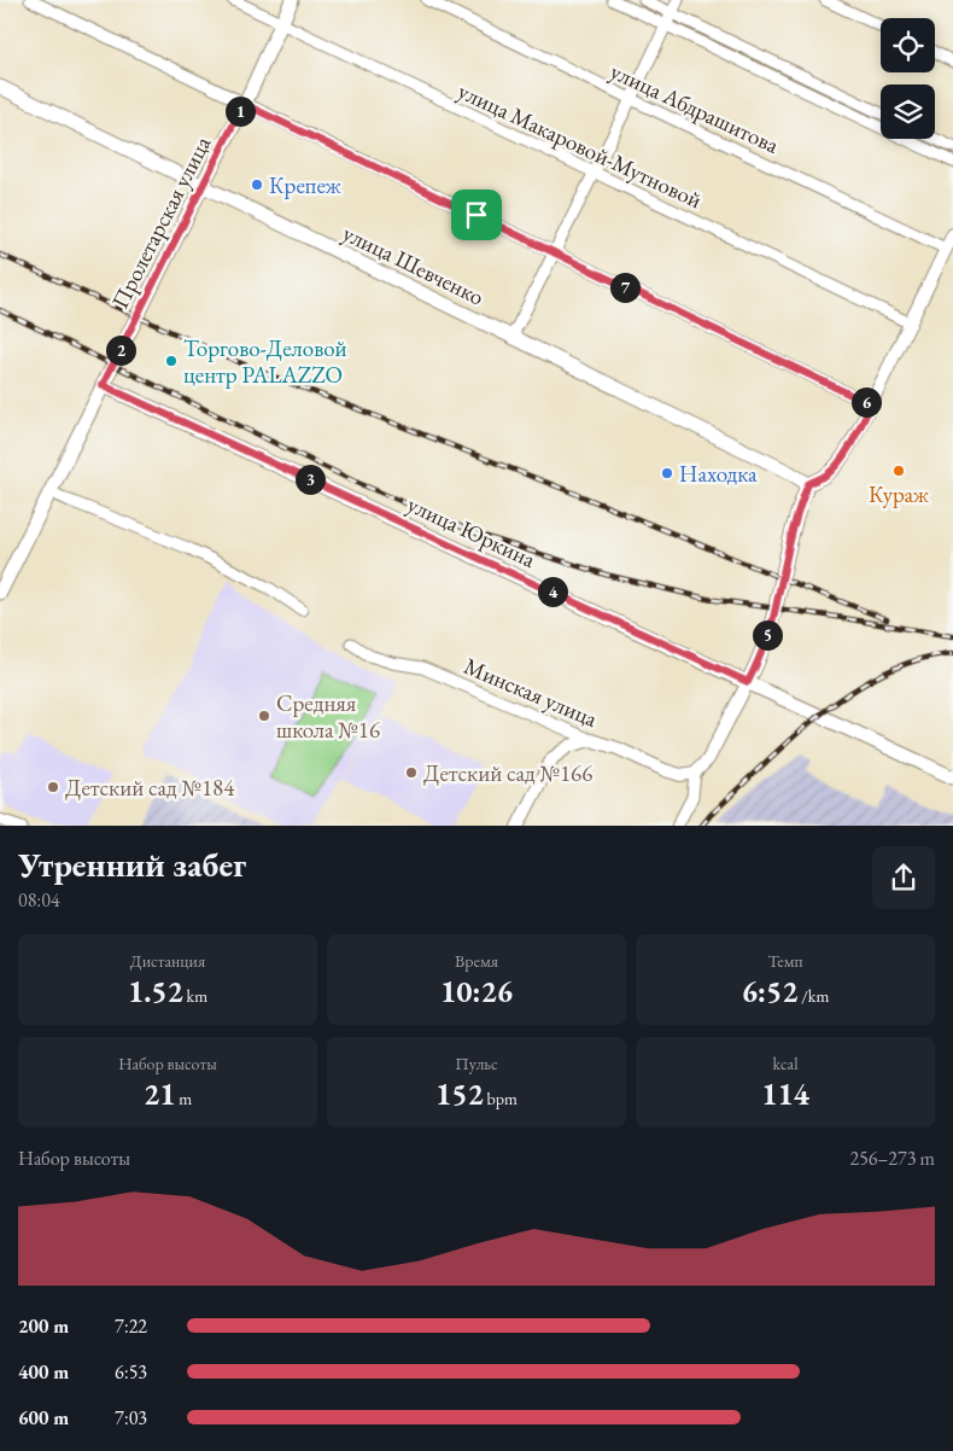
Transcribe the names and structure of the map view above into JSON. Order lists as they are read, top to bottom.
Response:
{
  "streets": {
    "main road": ["Пролетарская улица", "улица Шевченко", "улица Юркина"],
    "street": ["улица Абдрашитова", "улица Макаровой-Мутновой", "Минская улица"]
  },
  "crossings": [
    ["улица Макаровой-Мутновой", "Пролетарская улица"],
    ["Пролетарская улица", "улица Шевченко"],
    ["Пролетарская улица", "улица Юркина"]
  ],
  "places": [
    "Крепеж",
    "Торгово-Деловой центр PALAZZO",
    "Кураж",
    "Находка",
    "Средняя школа №16",
    "Детский сад №166",
    "Детский сад №184"
  ],
  "page": {
    "pins": [
      "1",
      "7",
      "2",
      "6",
      "3",
      "4",
      "5"
    ],
    "heading": ["Утренний забег", "08:04"],
    "stats": [
      ["Дистанция", "1.52 km"],
      ["Время", "10:26"],
      ["Темп", "6:52 /km"],
      ["Набор высоты", "21 m"],
      ["Пульс", "152 bpm"],
      ["kcal", "114"]
    ],
    "chart": ["Набор высоты", "256–273 m"],
    "list": [
      {
        "name": "200 m",
        "note": "7:22"
      },
      {
        "name": "400 m",
        "note": "6:53"
      },
      {
        "name": "600 m",
        "note": "7:03"
      }
    ]
  }
}
